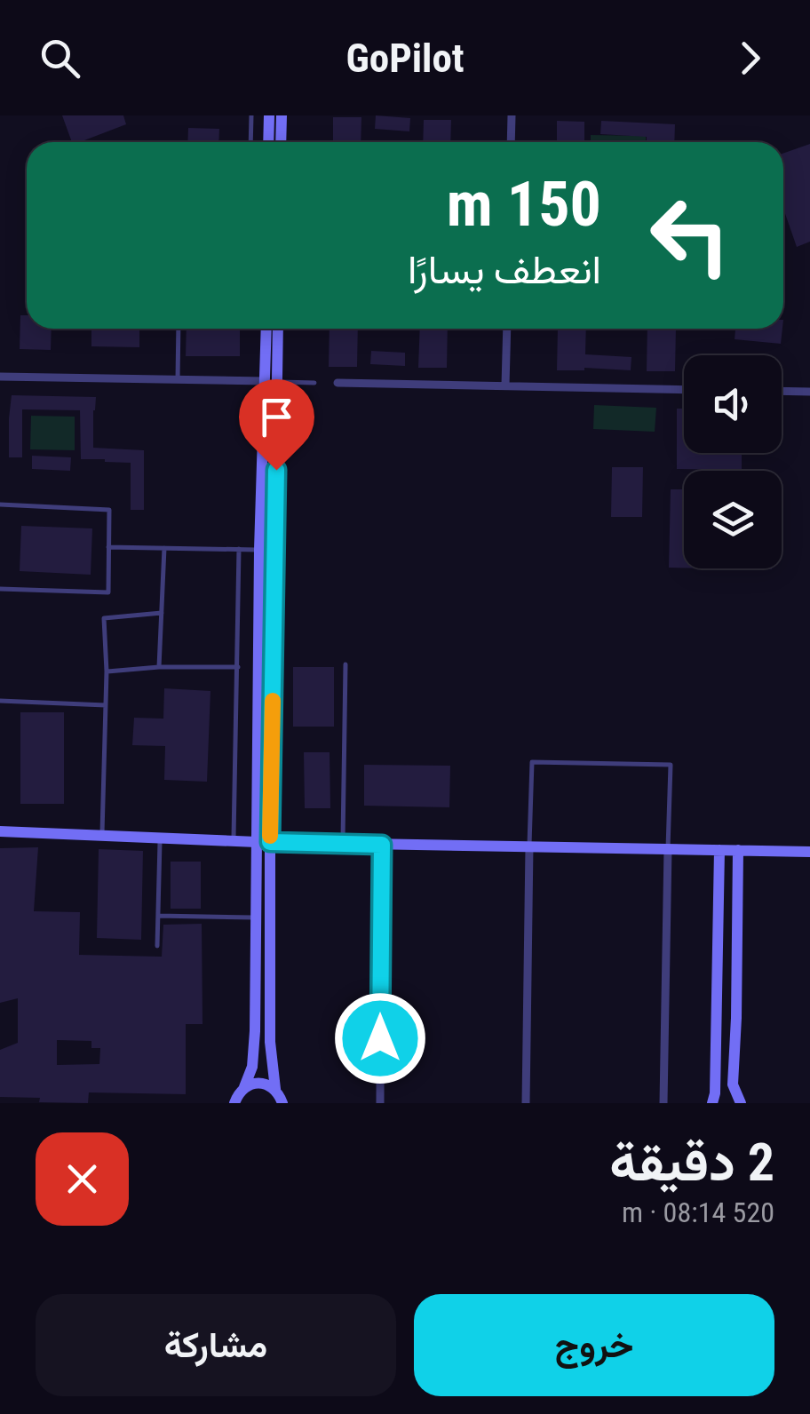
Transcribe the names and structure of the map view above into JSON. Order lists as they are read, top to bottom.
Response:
{
  "page": {
    "header": "GoPilot",
    "turn": ["150 m", "انعطف يسارًا"],
    "heading": ["2 دقيقة", "520 m · 08:14"],
    "buttons": ["خروج", "مشاركة"]
  }
}
